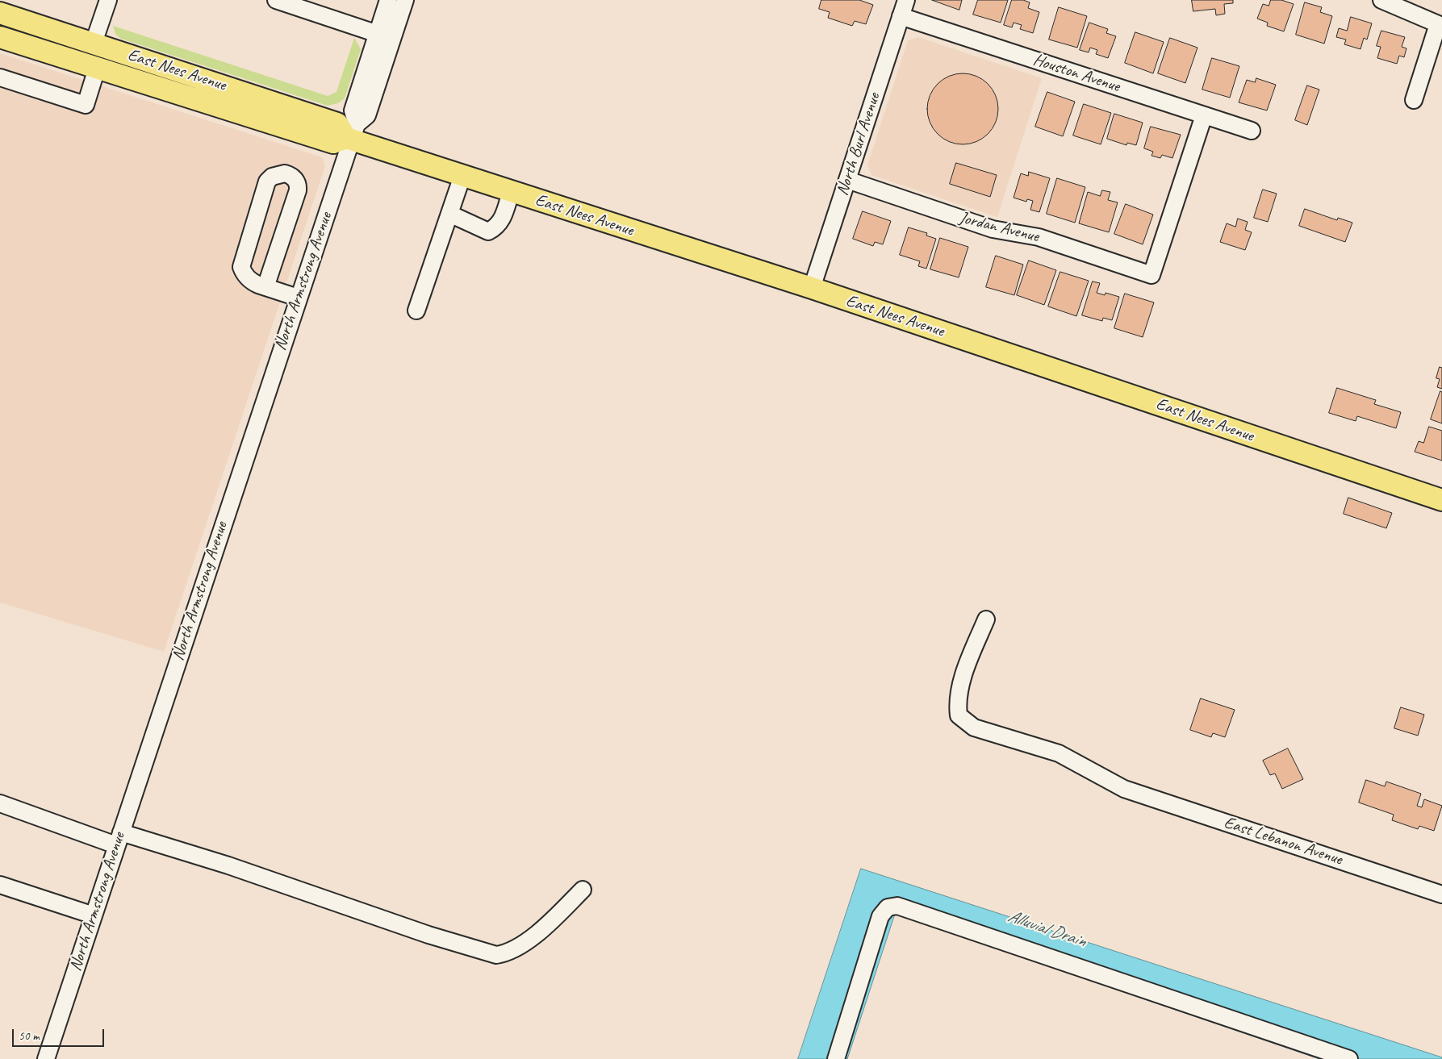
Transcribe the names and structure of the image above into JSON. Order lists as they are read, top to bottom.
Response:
{
  "streets": {
    "main road": ["East Nees Avenue"],
    "street": [
      "Houston Avenue",
      "North Burl Avenue",
      "Jordan Avenue",
      "North Armstrong Avenue",
      "East Lebanon Avenue"
    ]
  },
  "crossings": [
    ["East Nees Avenue", "North Burl Avenue"],
    ["East Nees Avenue", "North Armstrong Avenue"],
    ["Houston Avenue", "North Burl Avenue"],
    ["Houston Avenue", "Jordan Avenue"],
    ["North Burl Avenue", "Jordan Avenue"]
  ],
  "water": ["Alluvial Drain"],
  "scale_bar": "50 m"
}
